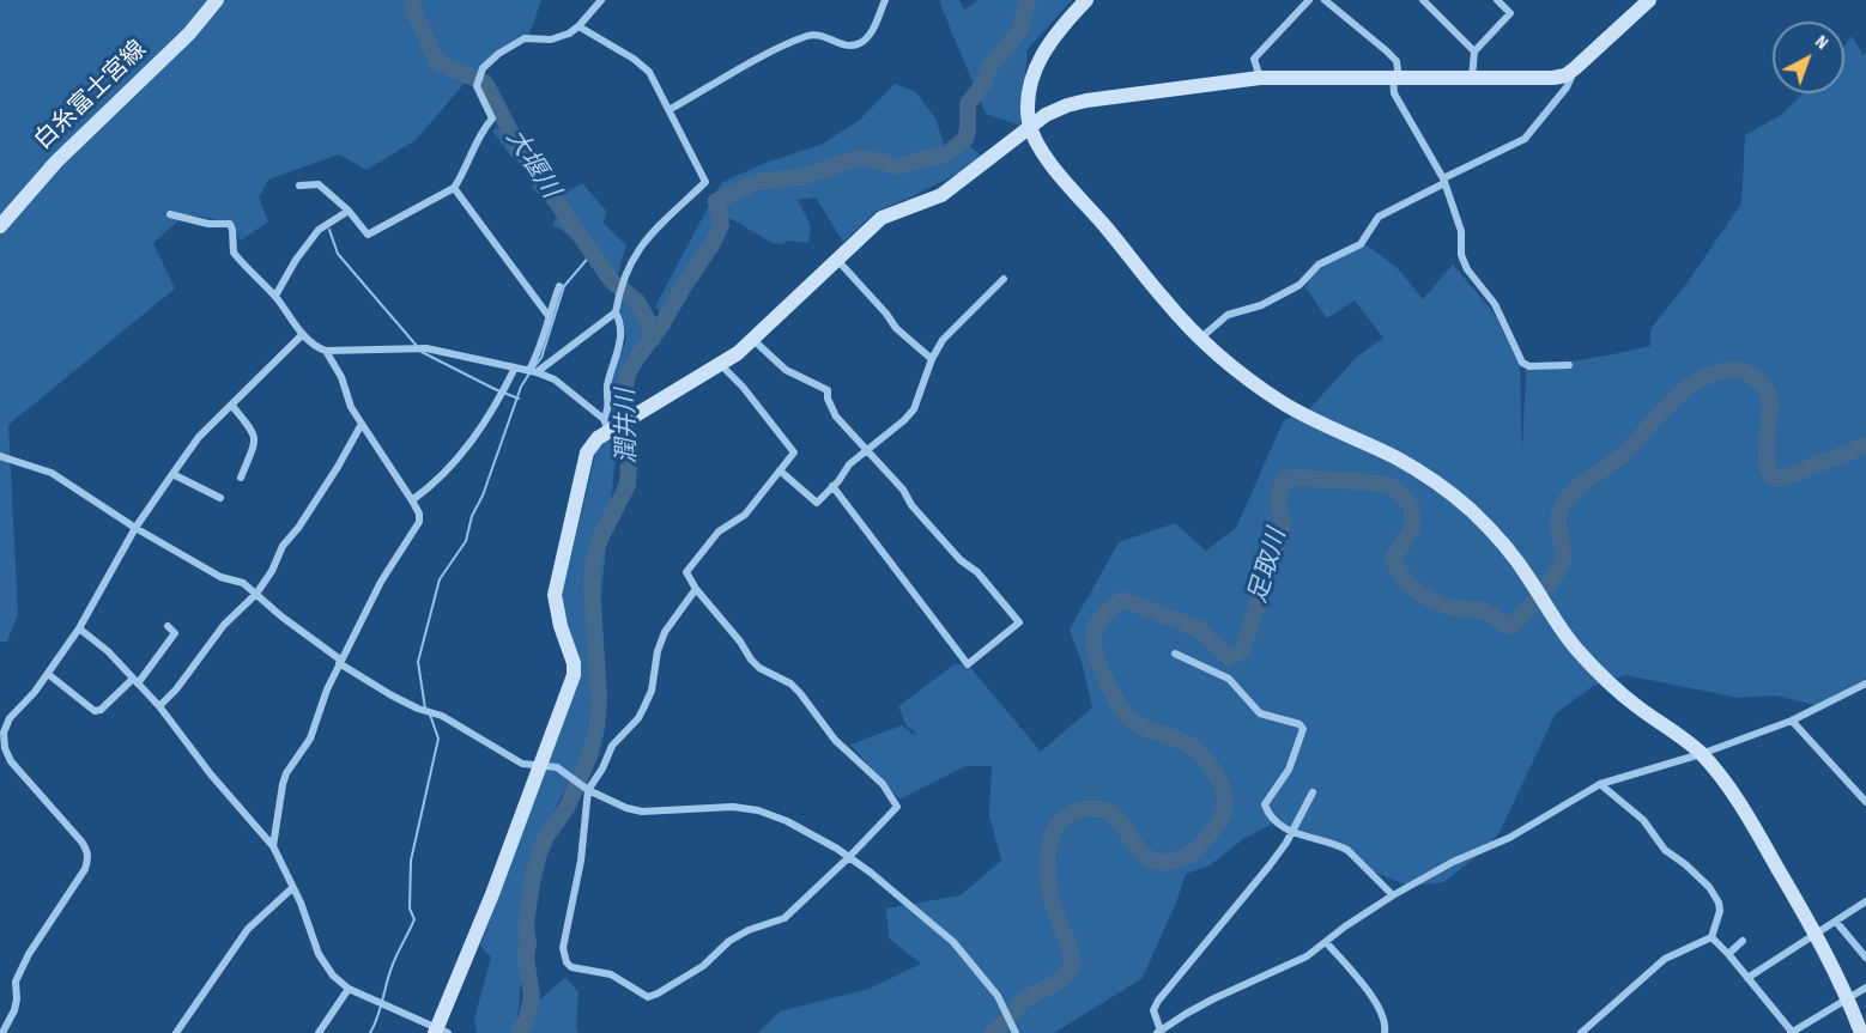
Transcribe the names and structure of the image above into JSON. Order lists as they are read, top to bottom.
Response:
{
  "streets": {
    "street": ["白糸富士宮線"]
  },
  "water": ["大堰川", "潤井川", "足取川"],
  "north": "top right"
}
